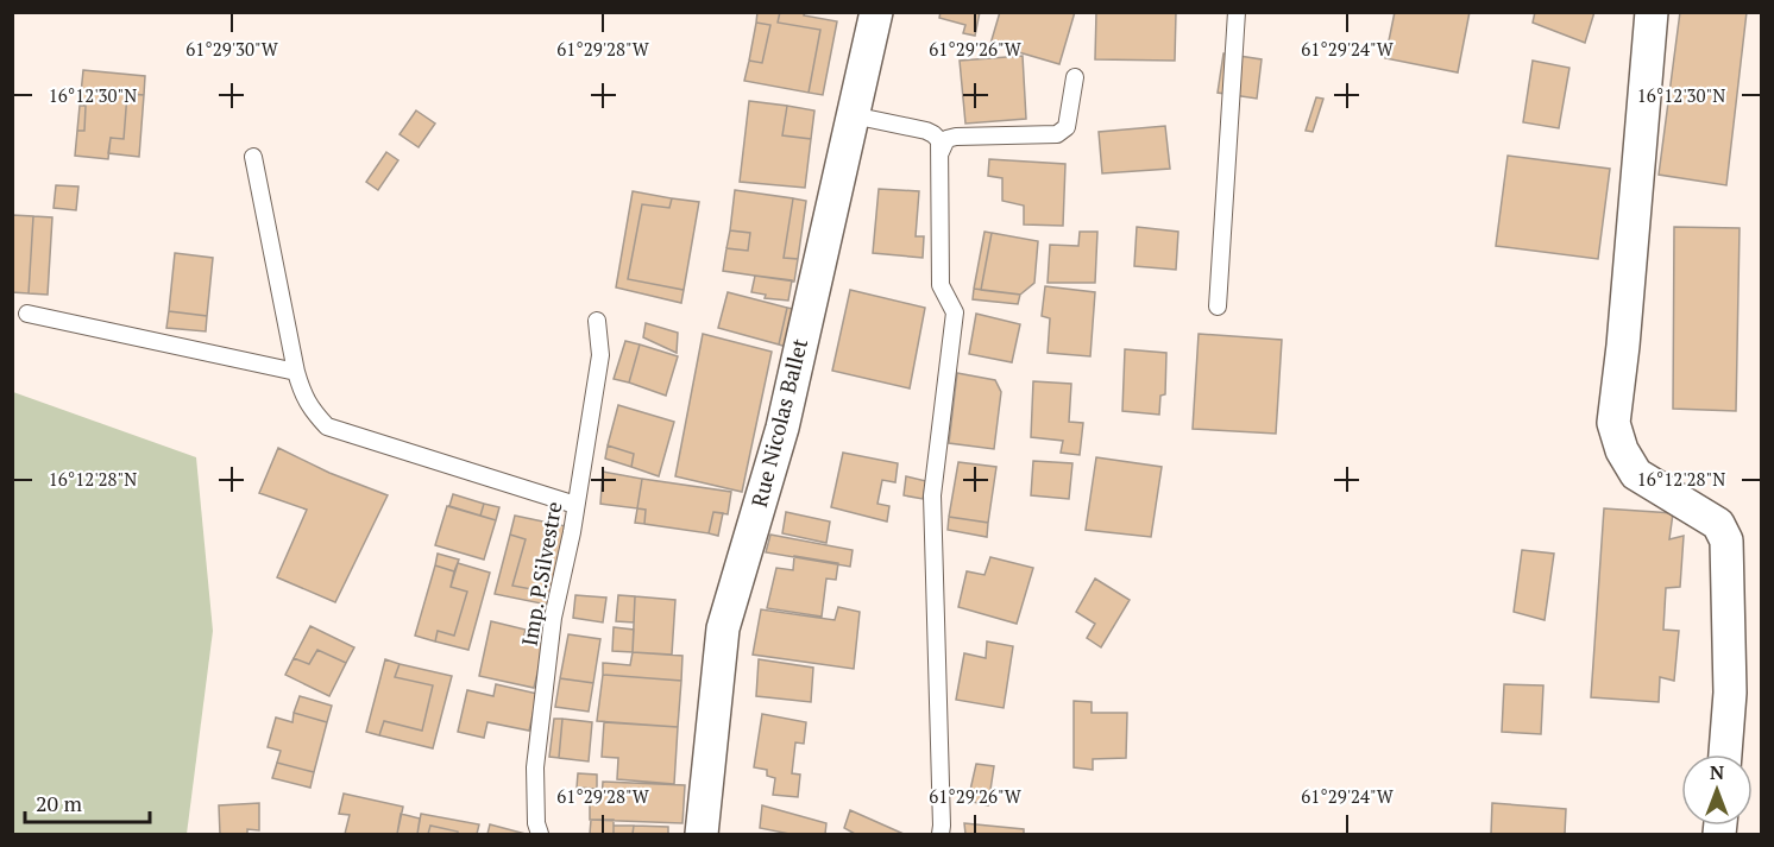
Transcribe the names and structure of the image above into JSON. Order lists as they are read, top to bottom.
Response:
{
  "streets": {
    "street": ["Rue Nicolas Ballet"],
    "lane": ["Imp. P.Silvestre"]
  },
  "scale_bar": "20 m",
  "north": "top",
  "coordinates": [
    "61°29'30\"W",
    "61°29'28\"W",
    "61°29'26\"W",
    "61°29'24\"W",
    "16°12'30\"N",
    "16°12'28\"N"
  ]
}
